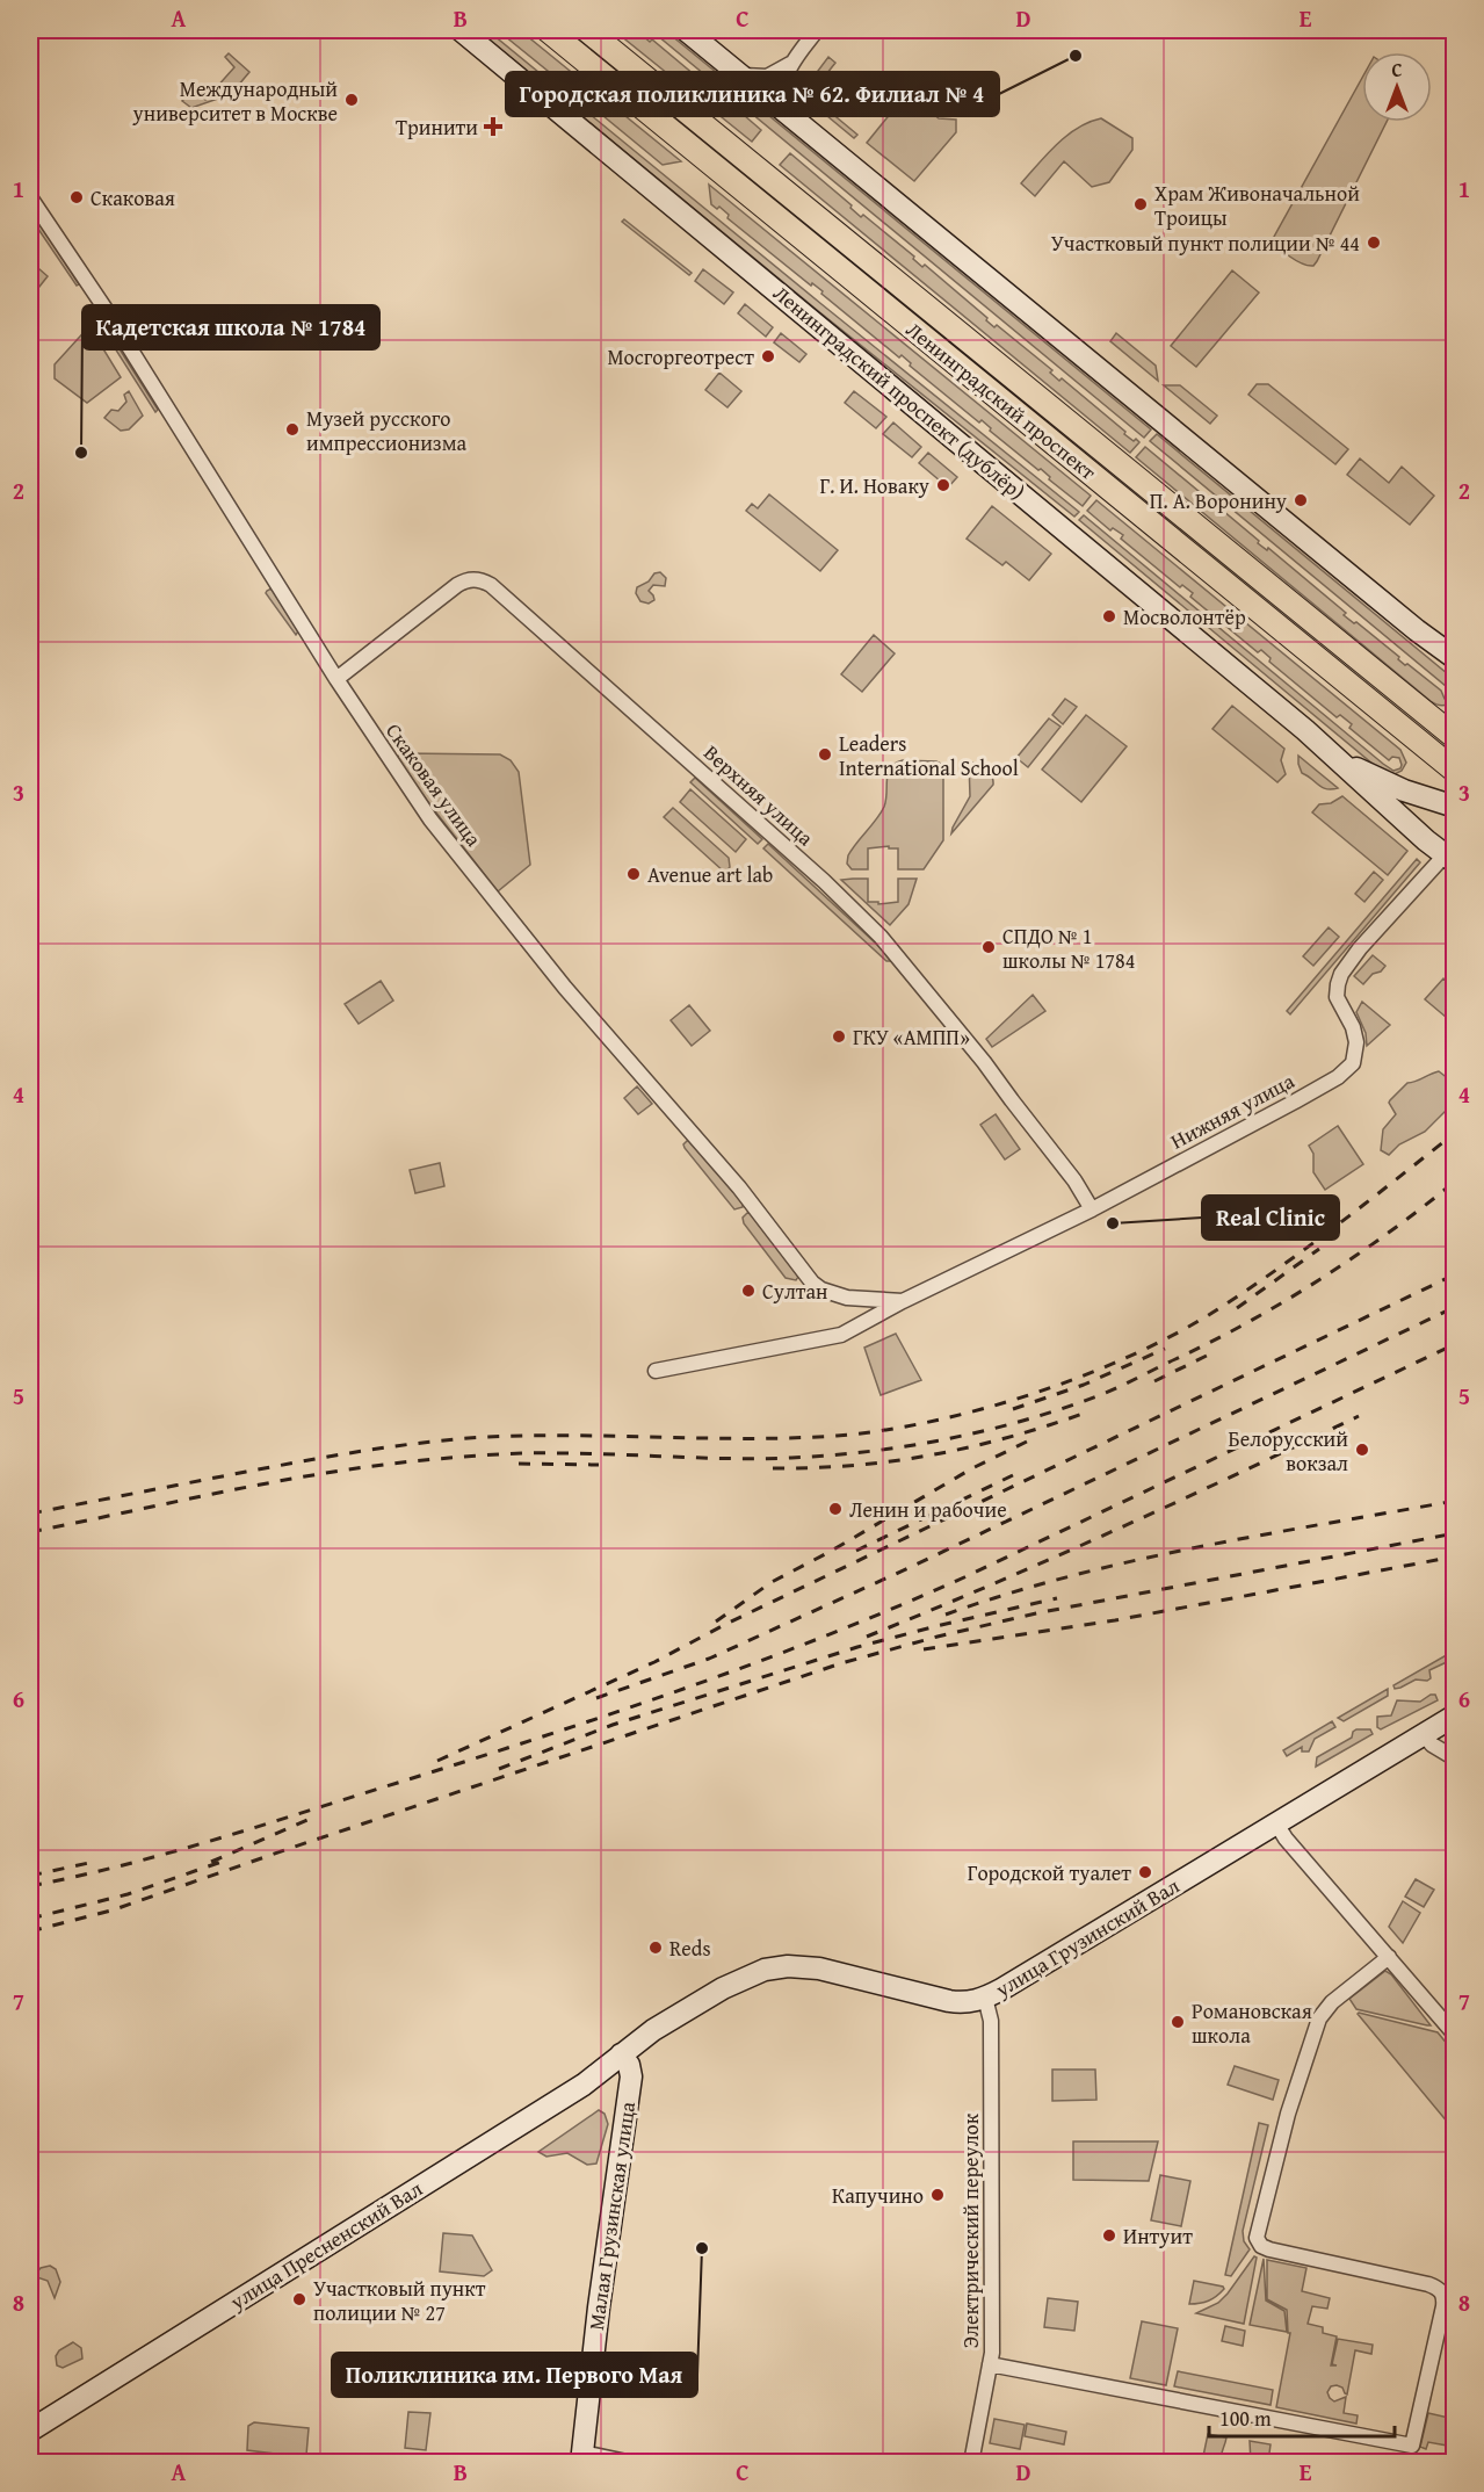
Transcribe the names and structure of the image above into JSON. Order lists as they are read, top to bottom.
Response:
{
  "streets": {
    "main road": [
      "Ленинградский проспект (дублёр)",
      "Ленинградский проспект",
      "улица Грузинский Вал",
      "Малая Грузинская улица",
      "улица Пресненский Вал"
    ],
    "street": [
      "Скаковая улица",
      "Верхняя улица",
      "Нижняя улица",
      "Электрический переулок"
    ]
  },
  "crossings": [
    ["Ленинградский проспект (дублёр)", "Нижняя улица"],
    ["Скаковая улица", "Верхняя улица"],
    ["Скаковая улица", "Нижняя улица"],
    ["Верхняя улица", "Нижняя улица"],
    ["улица Грузинский Вал", "Малая Грузинская улица"],
    ["улица Грузинский Вал", "Электрический переулок"],
    ["улица Грузинский Вал", "улица Пресненский Вал"],
    ["Малая Грузинская улица", "улица Пресненский Вал"]
  ],
  "places": {
    "other": [
      "Городская поликлиника № 62. Филиал № 4",
      "Международный университет в Москве",
      "Скаковая",
      "Храм Живоначальной Троицы",
      "Участковый пункт полиции № 44",
      "Мосгоргеотрест",
      "Музей русского импрессионизма",
      "Кадетская школа № 1784",
      "Г. И. Новаку",
      "П. А. Воронину",
      "Мосволонтёр",
      "Leaders International School",
      "Avenue art lab",
      "СПДО № 1 школы № 1784",
      "ГКУ «АМПП»",
      "Real Clinic",
      "Султан",
      "Белорусский вокзал",
      "Ленин и рабочие",
      "Городской туалет",
      "Reds",
      "Романовская школа",
      "Капучино",
      "Интуит",
      "Поликлиника им. Первого Мая",
      "Участковый пункт полиции № 27"
    ],
    "health": ["Тринити"]
  },
  "scale_bar": "100 m",
  "north": "top",
  "grid": {
    "columns": [
      "A",
      "B",
      "C",
      "D",
      "E"
    ],
    "rows": [
      "1",
      "2",
      "3",
      "4",
      "5",
      "6",
      "7",
      "8"
    ]
  }
}
